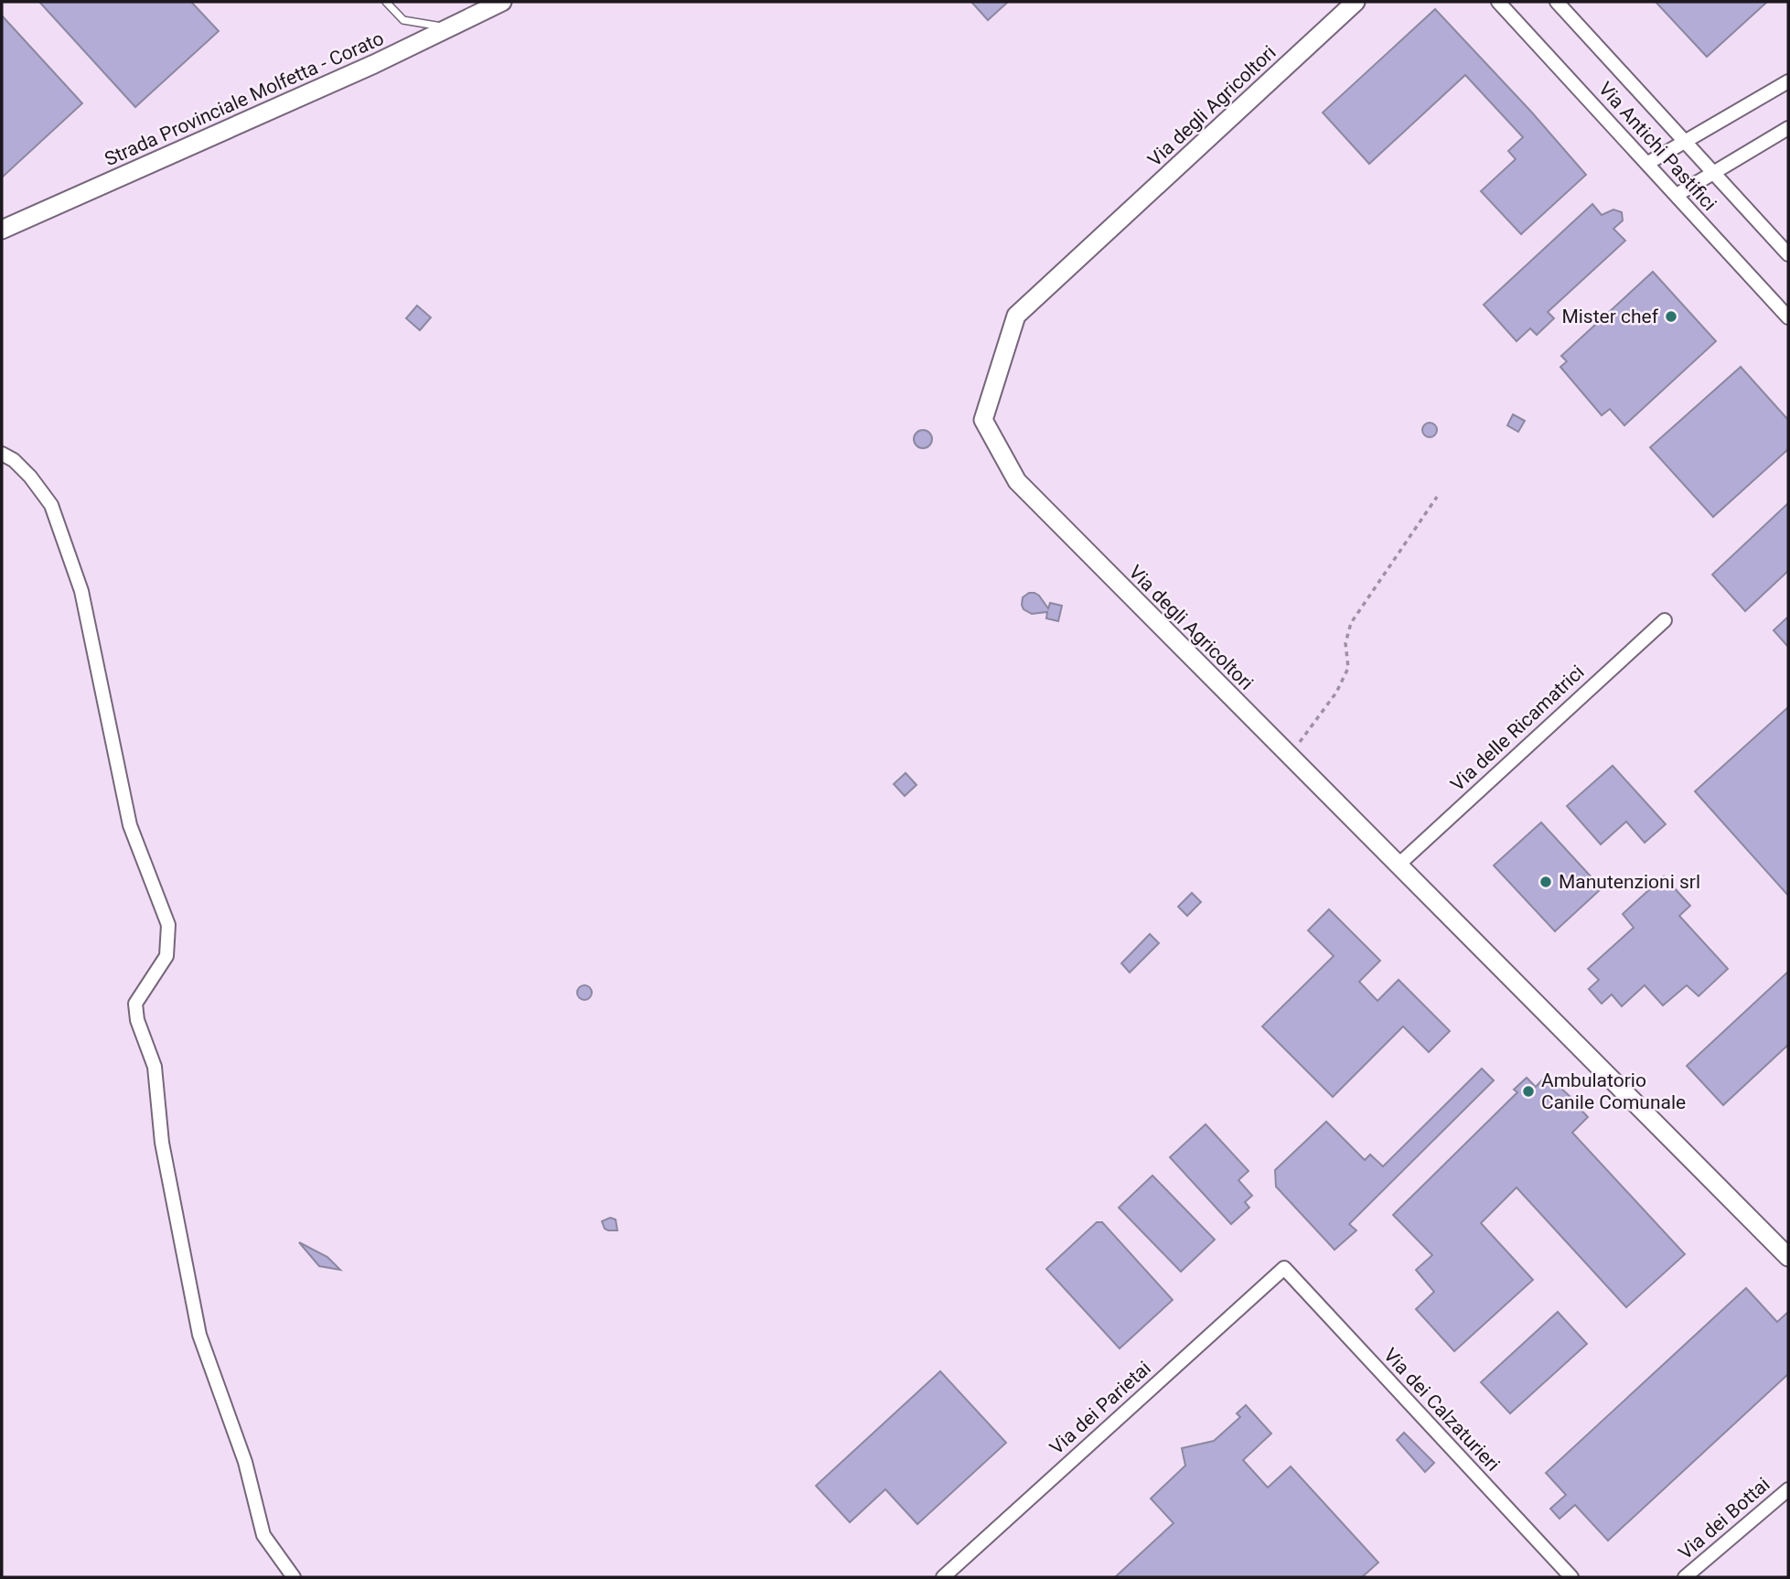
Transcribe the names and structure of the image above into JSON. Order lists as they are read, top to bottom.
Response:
{
  "streets": {
    "street": [
      "Strada Provinciale Molfetta - Corato",
      "Via degli Agricoltori",
      "Via Antichi Pastifici",
      "Via delle Ricamatrici",
      "Via dei Parietai",
      "Via dei Calzaturieri",
      "Via dei Bottai"
    ]
  },
  "crossings": [
    ["Via degli Agricoltori", "Via delle Ricamatrici"],
    ["Via dei Parietai", "Via dei Calzaturieri"]
  ],
  "places": ["Mister chef", "Manutenzioni srl", "Ambulatorio Canile Comunale"]
}
